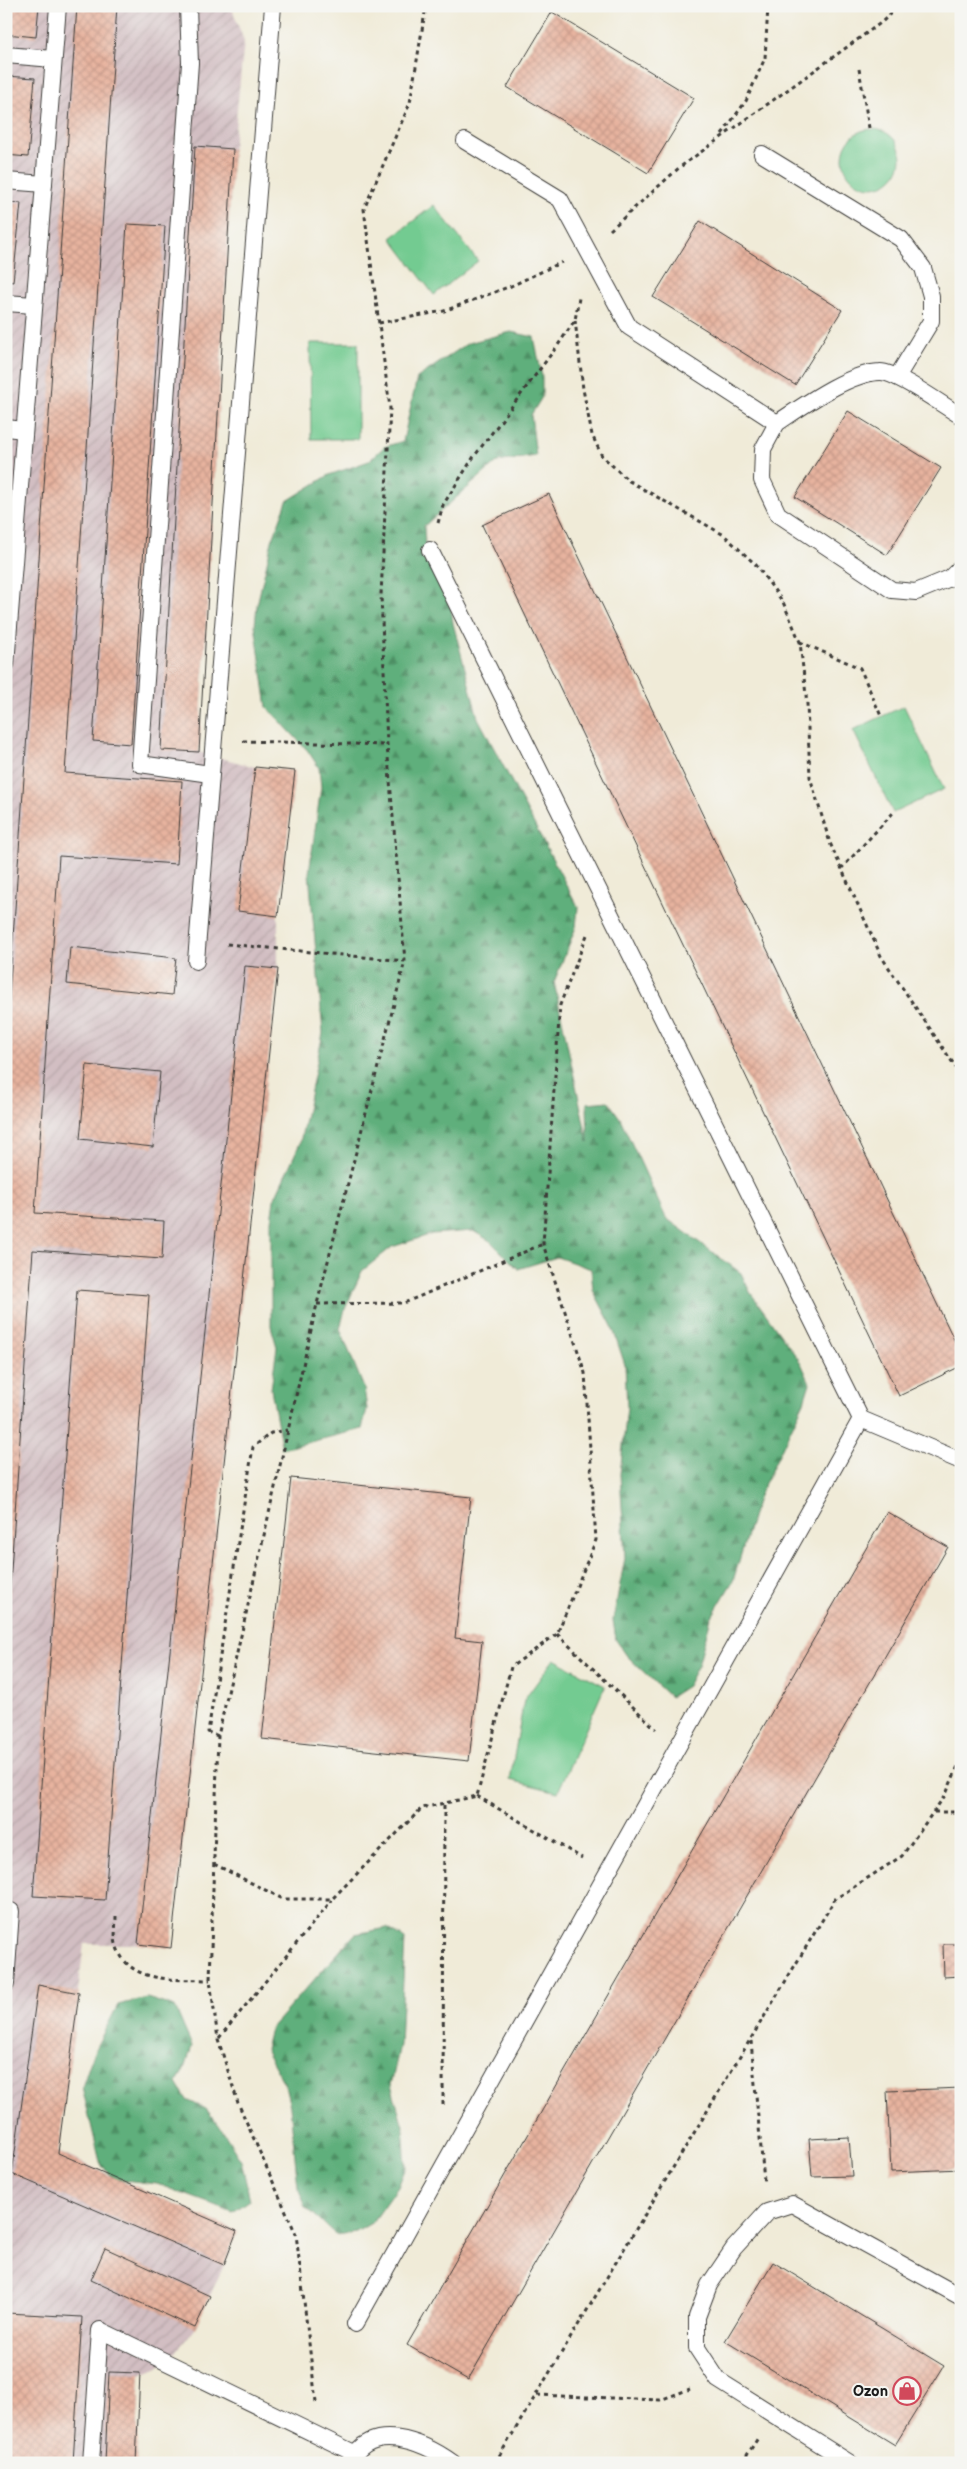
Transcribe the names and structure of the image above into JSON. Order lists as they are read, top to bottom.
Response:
{
  "places": {
    "shop": ["Ozon"]
  }
}
